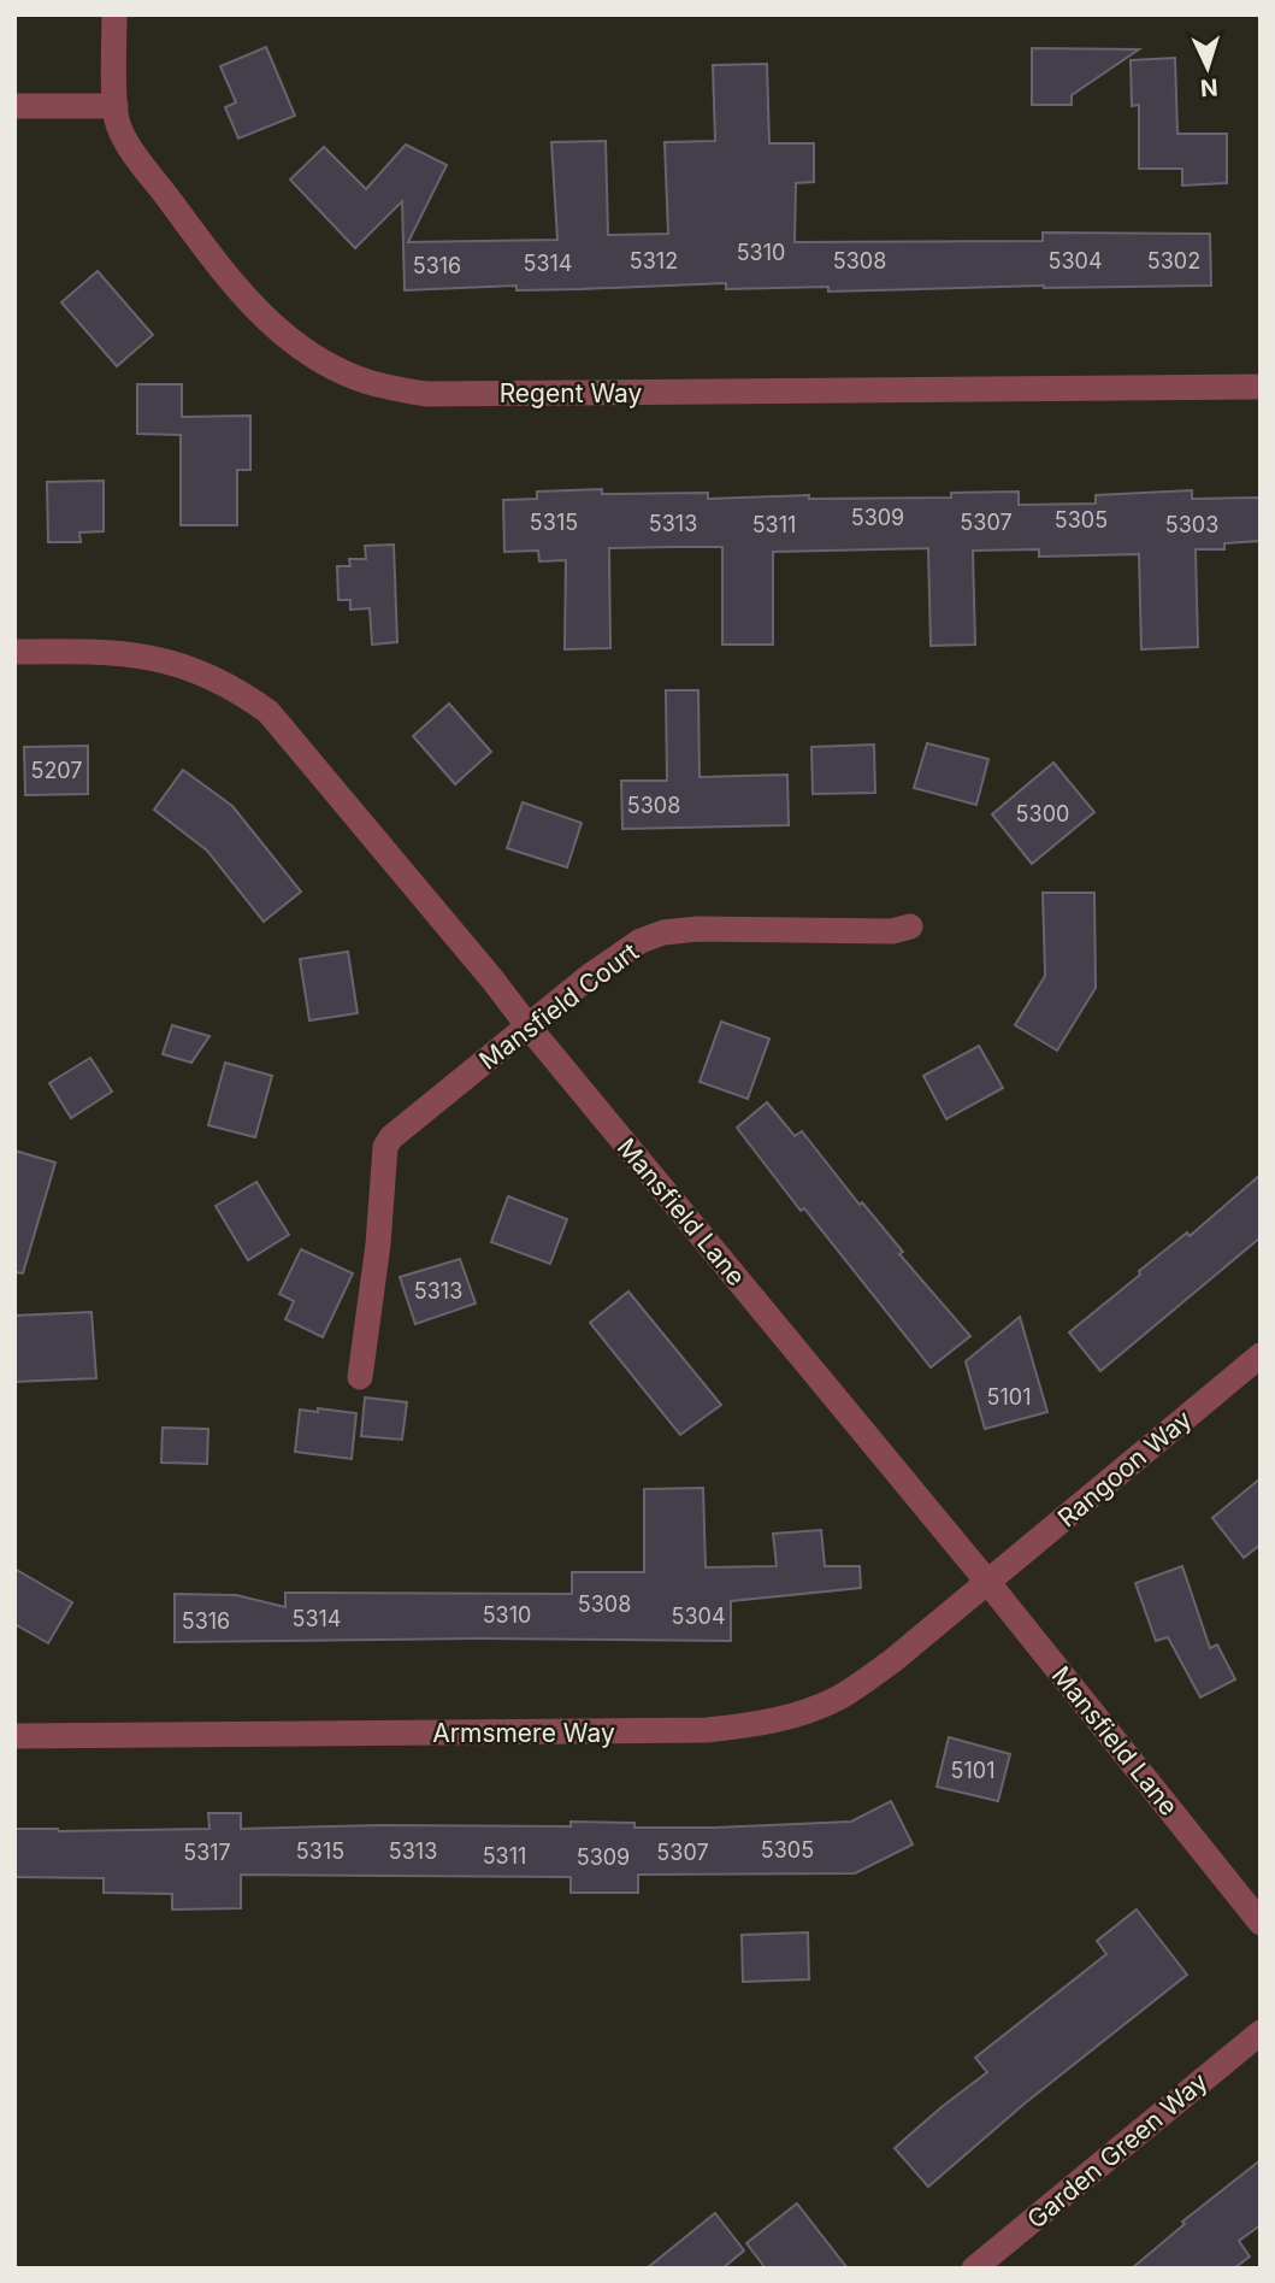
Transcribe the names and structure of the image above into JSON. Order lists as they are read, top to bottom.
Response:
{
  "streets": {
    "street": [
      "Regent Way",
      "Mansfield Court",
      "Mansfield Lane",
      "Rangoon Way",
      "Armsmere Way",
      "Garden Green Way"
    ]
  },
  "crossings": [
    ["Mansfield Court", "Mansfield Lane"],
    ["Mansfield Lane", "Rangoon Way"],
    ["Mansfield Lane", "Armsmere Way"],
    ["Rangoon Way", "Armsmere Way"]
  ],
  "house_numbers": [
    "5310",
    "5312",
    "5308",
    "5304",
    "5302",
    "5314",
    "5316",
    "5309",
    "5305",
    "5315",
    "5307",
    "5313",
    "5311",
    "5303",
    "5207",
    "5308",
    "5300",
    "5313",
    "5101",
    "5308",
    "5310",
    "5304",
    "5314",
    "5316",
    "5101",
    "5305",
    "5315",
    "5313",
    "5317",
    "5307",
    "5311",
    "5309"
  ],
  "north": "bottom"
}
